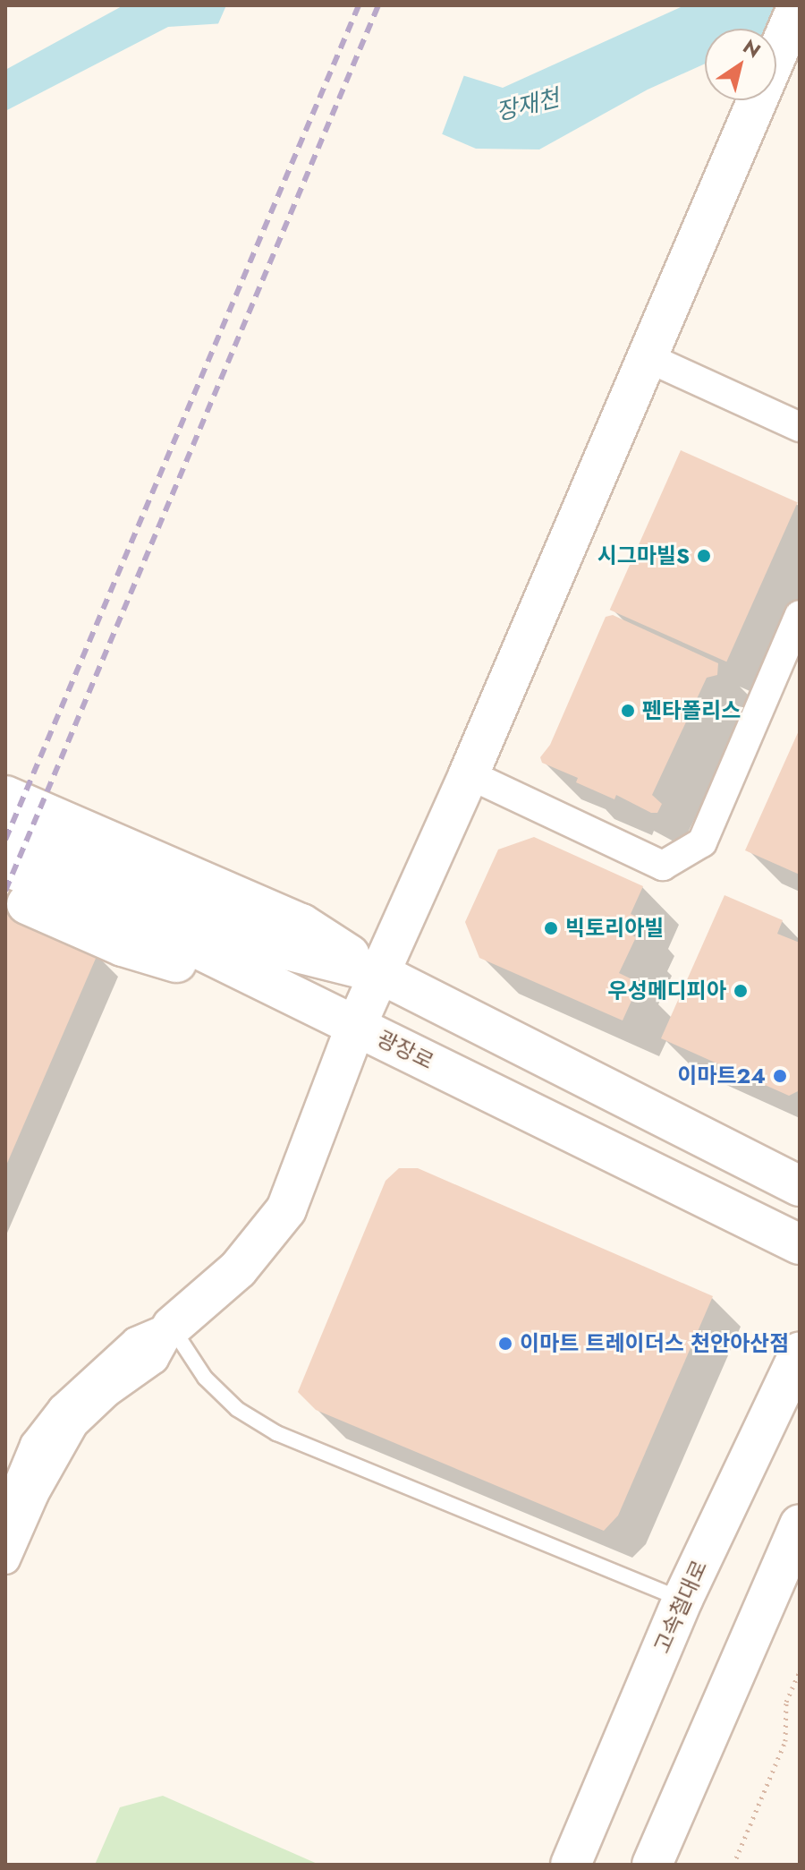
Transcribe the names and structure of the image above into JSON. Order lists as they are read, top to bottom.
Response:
{
  "streets": {
    "main road": ["광장로", "고속철대로"]
  },
  "water": ["장재천"],
  "places": [
    "시그마빌S",
    "펜타폴리스",
    "빅토리아빌",
    "우성메디피아",
    "이마트24",
    "이마트 트레이더스 천안아산점"
  ],
  "north": "top right"
}
